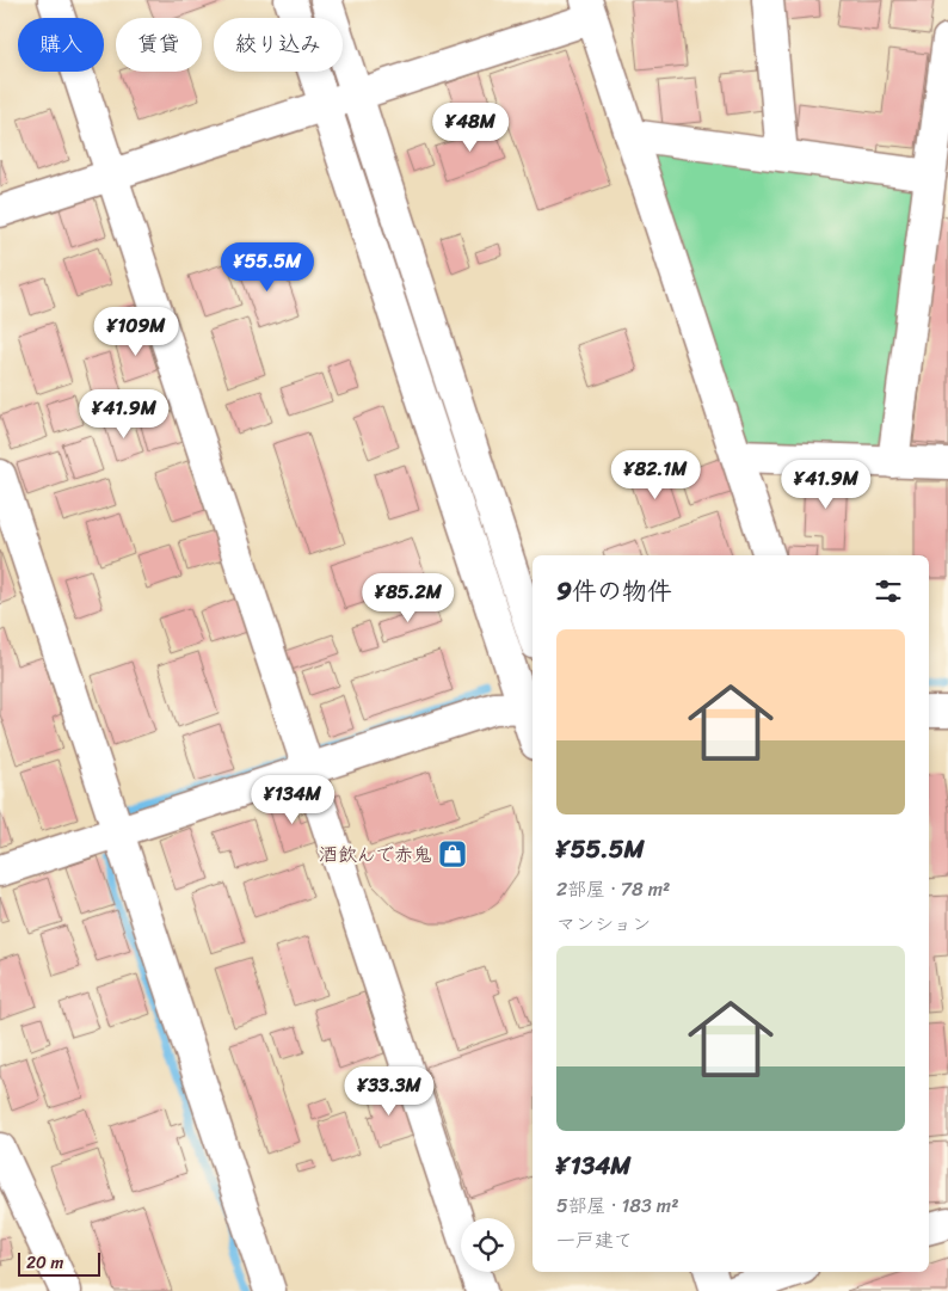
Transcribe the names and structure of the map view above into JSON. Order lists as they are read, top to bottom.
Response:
{
  "places": {
    "shop": ["酒飲んで赤鬼"]
  },
  "scale_bar": "20 m",
  "page": {
    "chip": ["購入", "賃貸", "絞り込み"],
    "price": [
      "¥48M",
      "¥55.5M",
      "¥109M",
      "¥41.9M",
      "¥82.1M",
      "¥41.9M",
      "¥85.2M",
      "¥134M",
      "¥33.3M"
    ],
    "heading": "9件の物件",
    "list": [
      {
        "name": "¥55.5M",
        "note": "2部屋 · 78 m² · マンション"
      },
      {
        "name": "¥134M",
        "note": "5部屋 · 183 m² · 一戸建て"
      }
    ],
    "scale": "20 m"
  }
}
